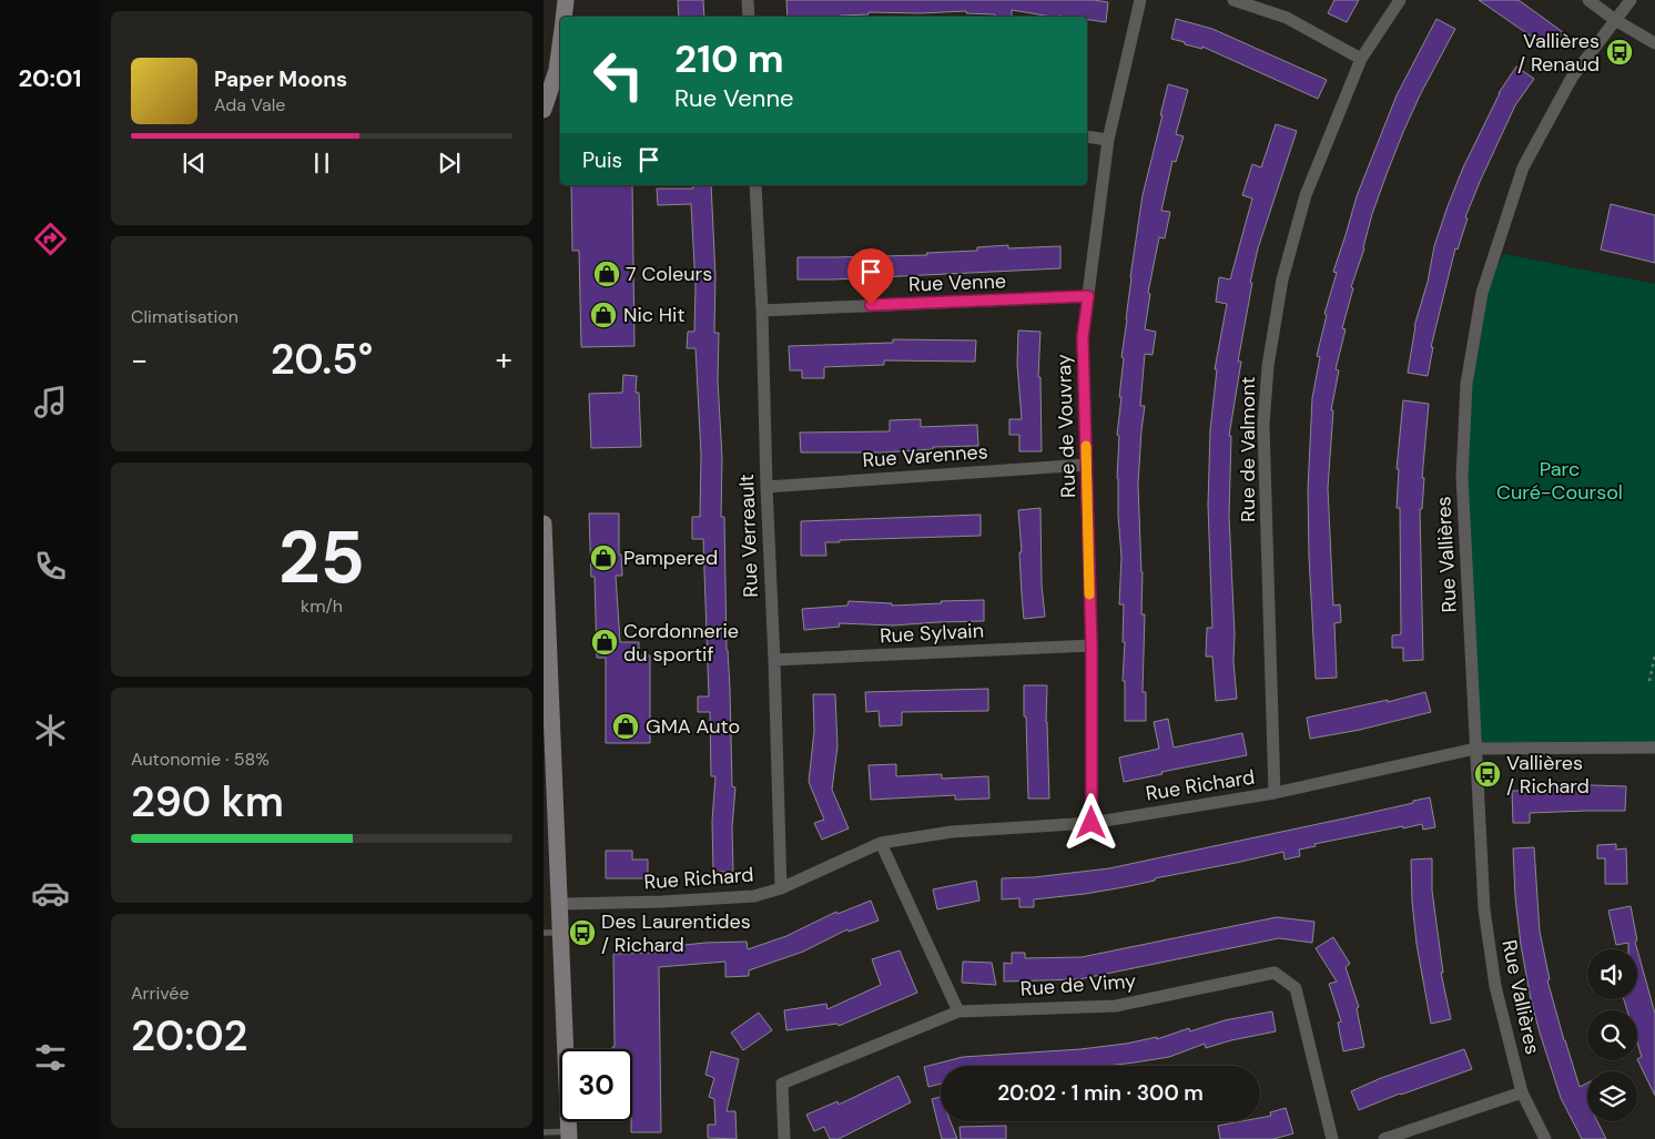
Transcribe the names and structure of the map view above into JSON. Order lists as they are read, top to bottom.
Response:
{
  "streets": {
    "street": [
      "Rue Venne",
      "Rue de Vouvray",
      "Rue de Valmont",
      "Rue Varennes",
      "Rue Verreault",
      "Rue Vallières",
      "Rue Sylvain",
      "Rue Richard",
      "Rue de Vimy"
    ]
  },
  "crossings": [
    ["Rue Venne", "Rue de Vouvray"],
    ["Rue Venne", "Rue Verreault"],
    ["Rue de Vouvray", "Rue Varennes"],
    ["Rue de Vouvray", "Rue Sylvain"],
    ["Rue de Vouvray", "Rue Richard"],
    ["Rue de Valmont", "Rue Richard"],
    ["Rue Varennes", "Rue Verreault"],
    ["Rue Verreault", "Rue Sylvain"],
    ["Rue Verreault", "Rue Richard"],
    ["Rue Vallières", "Rue Richard"]
  ],
  "parks": ["Parc Curé-Coursol"],
  "places": {
    "bus stop": ["Vallières / Renaud", "Vallières / Richard", "Des Laurentides / Richard"],
    "shop": [
      "7 Coleurs",
      "Nic Hit",
      "Pampered",
      "Cordonnerie du sportif",
      "GMA Auto"
    ]
  },
  "page": {
    "tabs": "20:01",
    "turn": ["210 m", "Rue Venne"],
    "song": ["Paper Moons", "Ada Vale"],
    "then": "Puis",
    "tile": [
      "Climatisation",
      ["25", "km/h"],
      ["Autonomie · 58%", "290 km"],
      ["Arrivée", "20:02"]
    ],
    "heat": ["−", "20.5°", "+"],
    "limit": "30",
    "trip": "20:02 · 1 min · 300 m"
  }
}
